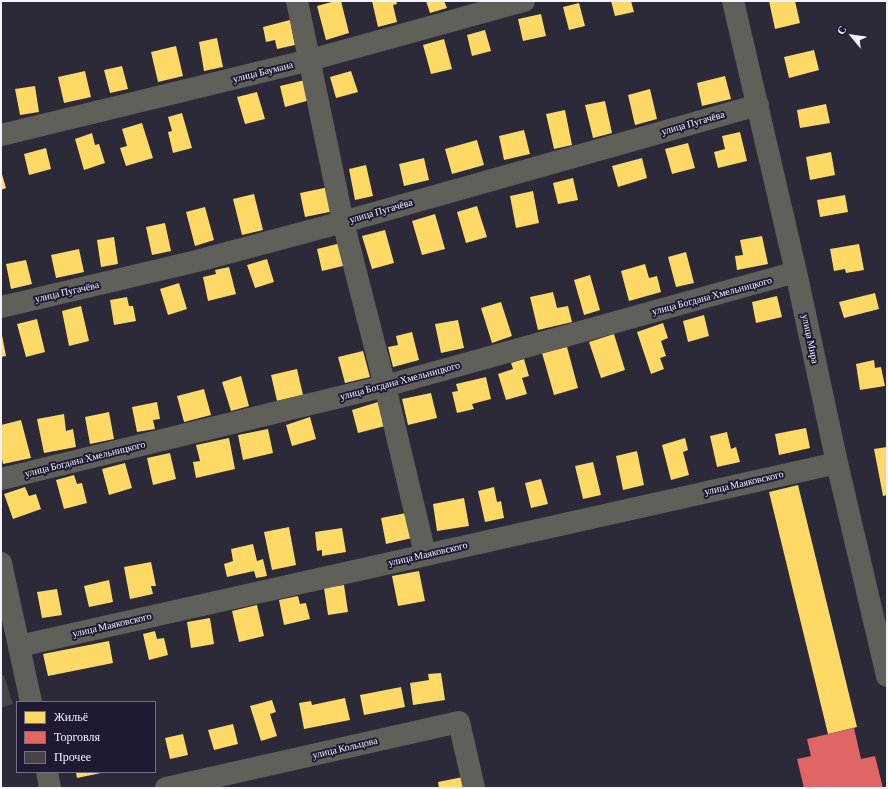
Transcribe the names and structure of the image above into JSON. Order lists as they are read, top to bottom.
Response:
{
  "streets": {
    "street": [
      "улица Баумана",
      "улица Пугачёва",
      "улица Богдана Хмельницкого",
      "улица Мира",
      "улица Маяковского",
      "улица Кольцова"
    ]
  },
  "crossings": [
    ["улица Пугачёва", "улица Мира"],
    ["улица Богдана Хмельницкого", "улица Мира"],
    ["улица Мира", "улица Маяковского"]
  ],
  "legend": ["Жильё", "Торговля", "Прочее"],
  "north": "top left"
}
